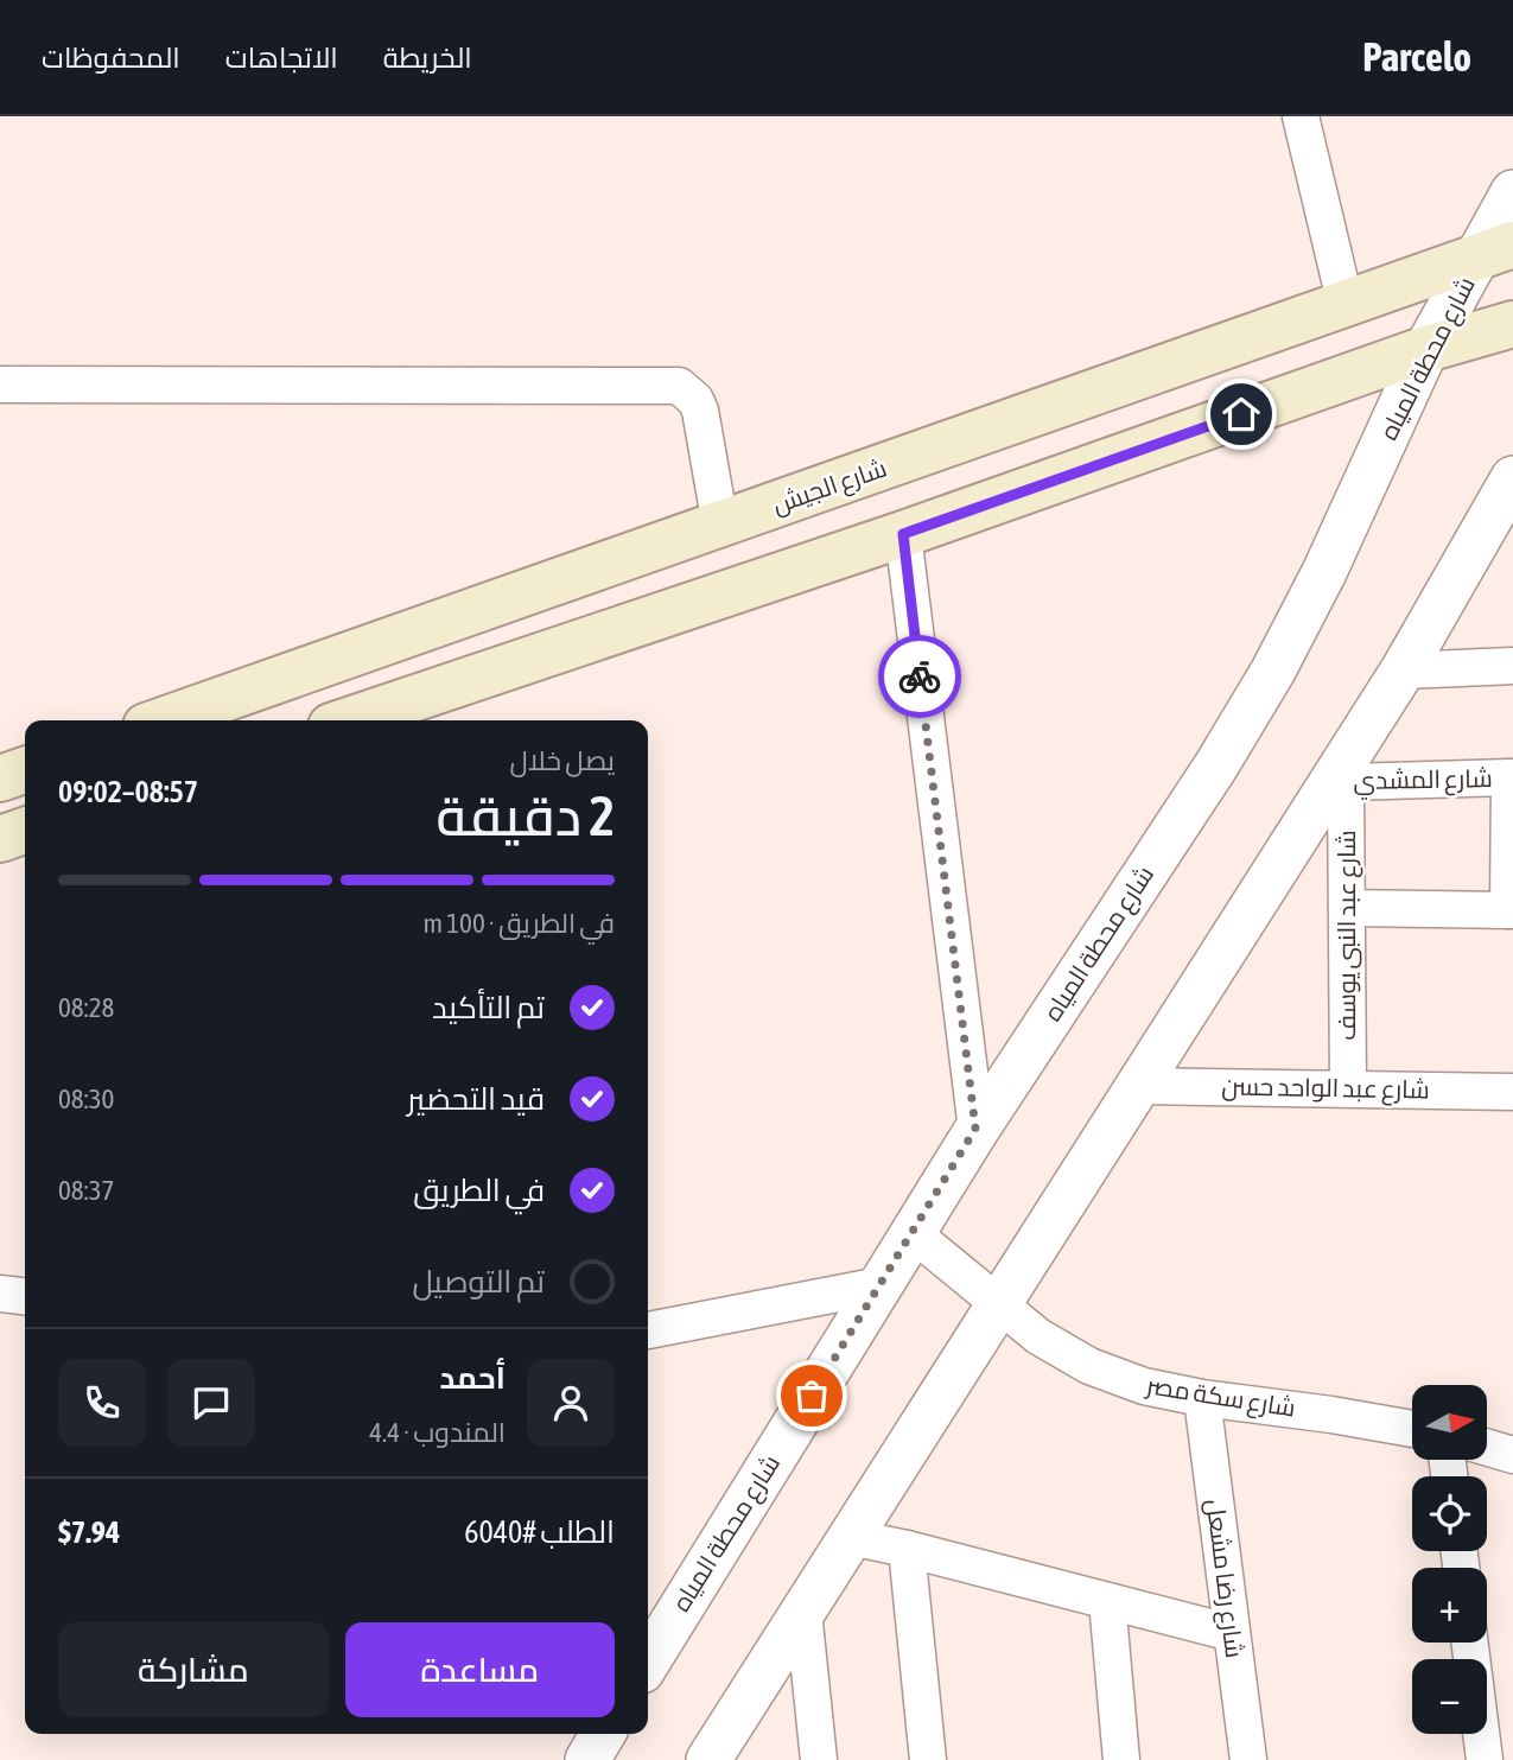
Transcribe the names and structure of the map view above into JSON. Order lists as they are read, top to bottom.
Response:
{
  "streets": {
    "main road": ["شارع الجيش"],
    "street": [
      "شارع محطة المياه",
      "شارع المشدي",
      "شارع عبد النبى يوسف",
      "شارع عبد الواحد حسن",
      "شارع سكة مصر",
      "شارع رضا مشعل"
    ]
  },
  "crossings": [
    ["شارع محطة المياه", "شارع الجيش"],
    ["شارع محطة المياه", "شارع سكة مصر"],
    ["شارع المشدي", "شارع عبد النبى يوسف"],
    ["شارع عبد النبى يوسف", "شارع عبد الواحد حسن"],
    ["شارع سكة مصر", "شارع رضا مشعل"]
  ],
  "north": "right",
  "page": {
    "header": "Parcelo",
    "nav": ["الخريطة", "الاتجاهات", "المحفوظات"],
    "heading": ["2 دقيقة", "يصل خلال", "08:57–09:02"],
    "panel": [
      "أحمد",
      "المندوب · 4.4",
      "الطلب #6040",
      "$7.94"
    ],
    "bar": "في الطريق · 100 m",
    "list": [
      ["تم التأكيد", "08:28"],
      ["قيد التحضير", "08:30"],
      ["في الطريق", "08:37"],
      "تم التوصيل"
    ],
    "map_buttons": ["+", "−"],
    "buttons": ["مساعدة", "مشاركة"]
  }
}
